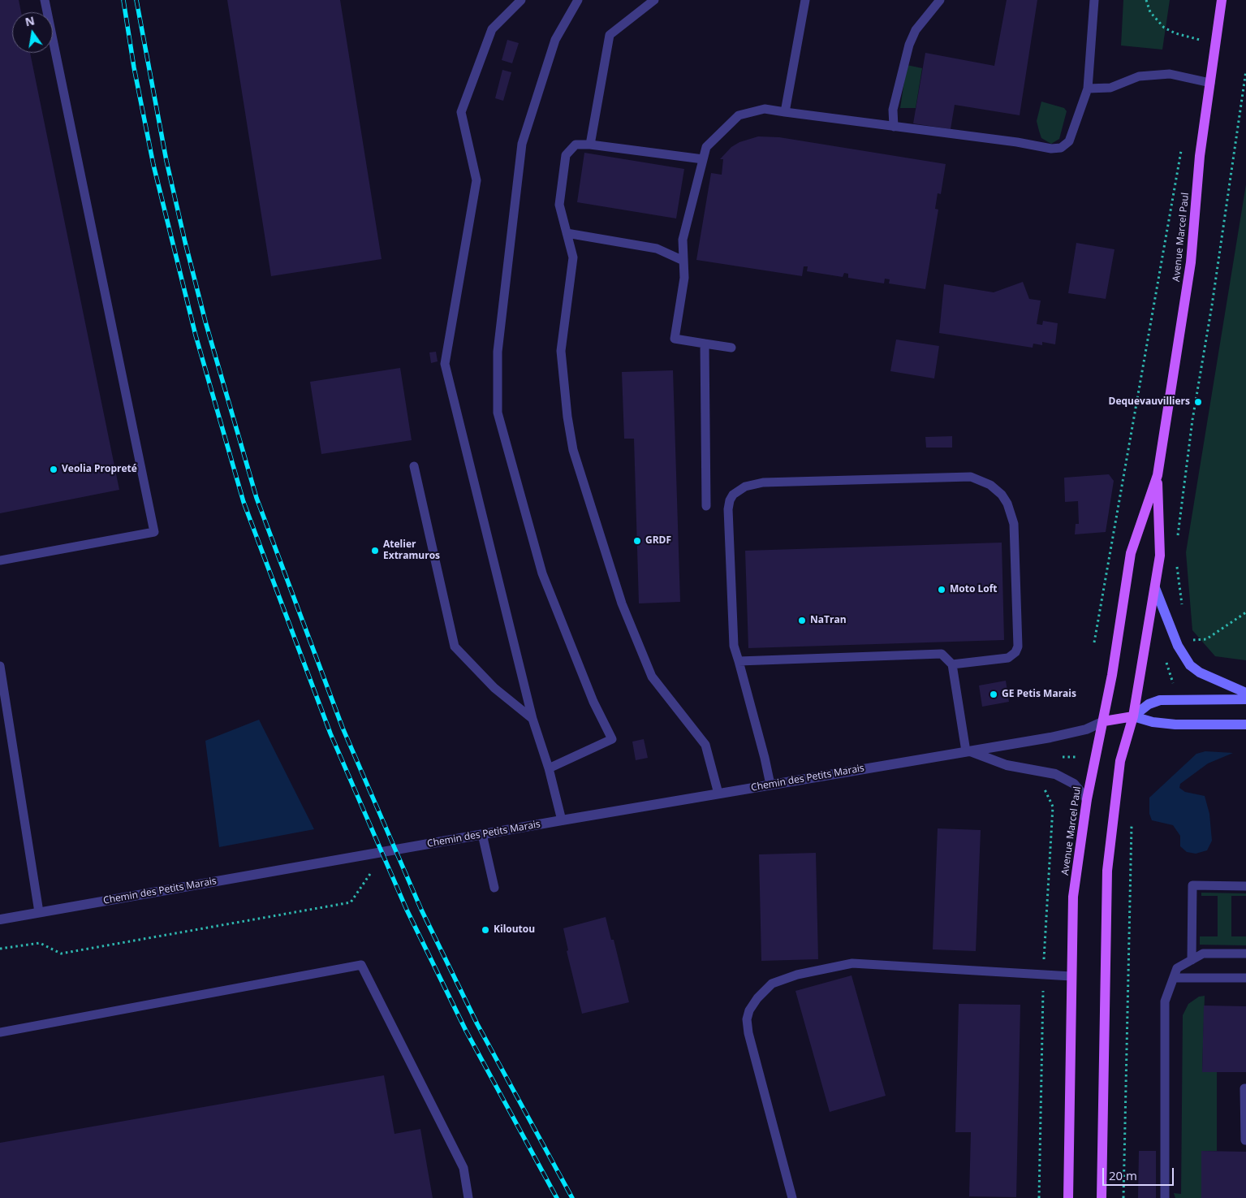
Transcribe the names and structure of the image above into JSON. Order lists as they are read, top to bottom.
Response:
{
  "streets": {
    "main road": ["Avenue Marcel Paul"],
    "street": ["Chemin des Petits Marais"]
  },
  "crossings": [
    ["Avenue Marcel Paul", "Chemin des Petits Marais"]
  ],
  "places": [
    "Dequevauvilliers",
    "Veolia Propreté",
    "GRDF",
    "Atelier Extramuros",
    "Moto Loft",
    "NaTran",
    "GE Petis Marais",
    "Kiloutou"
  ],
  "scale_bar": "20 m",
  "north": "top"
}
